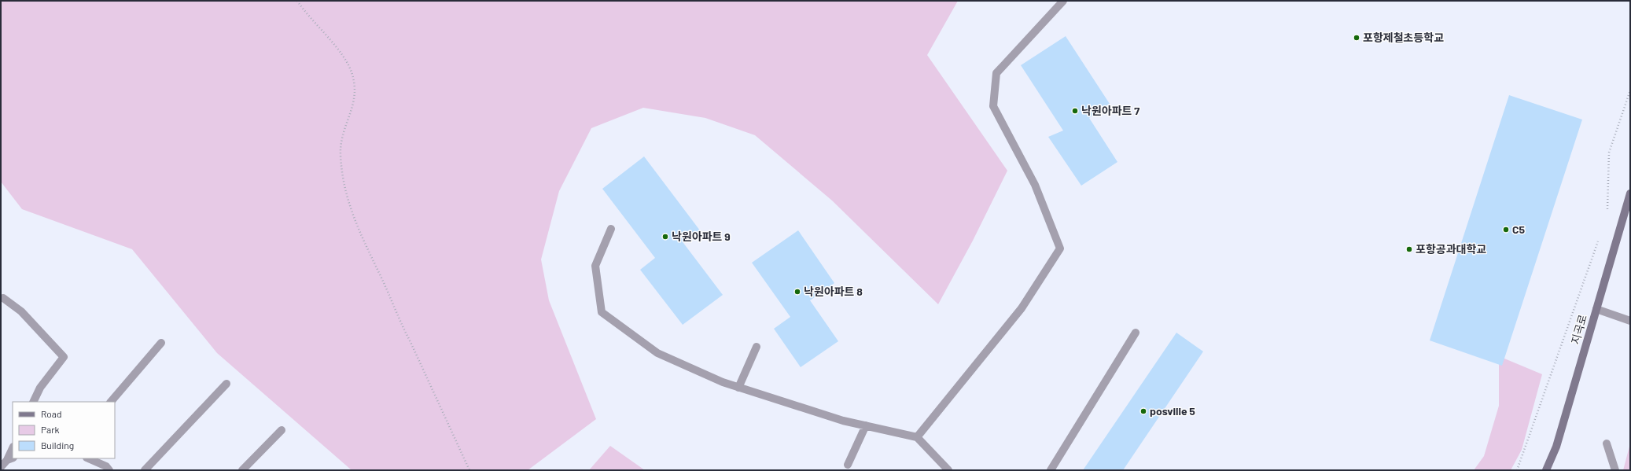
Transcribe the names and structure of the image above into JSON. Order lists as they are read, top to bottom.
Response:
{
  "streets": {
    "street": ["지곡로"]
  },
  "places": [
    "포항제철초등학교",
    "낙원아파트 7",
    "C5",
    "낙원아파트 9",
    "포항공과대학교",
    "낙원아파트 8",
    "posville 5"
  ],
  "legend": ["Road", "Park", "Building"]
}
